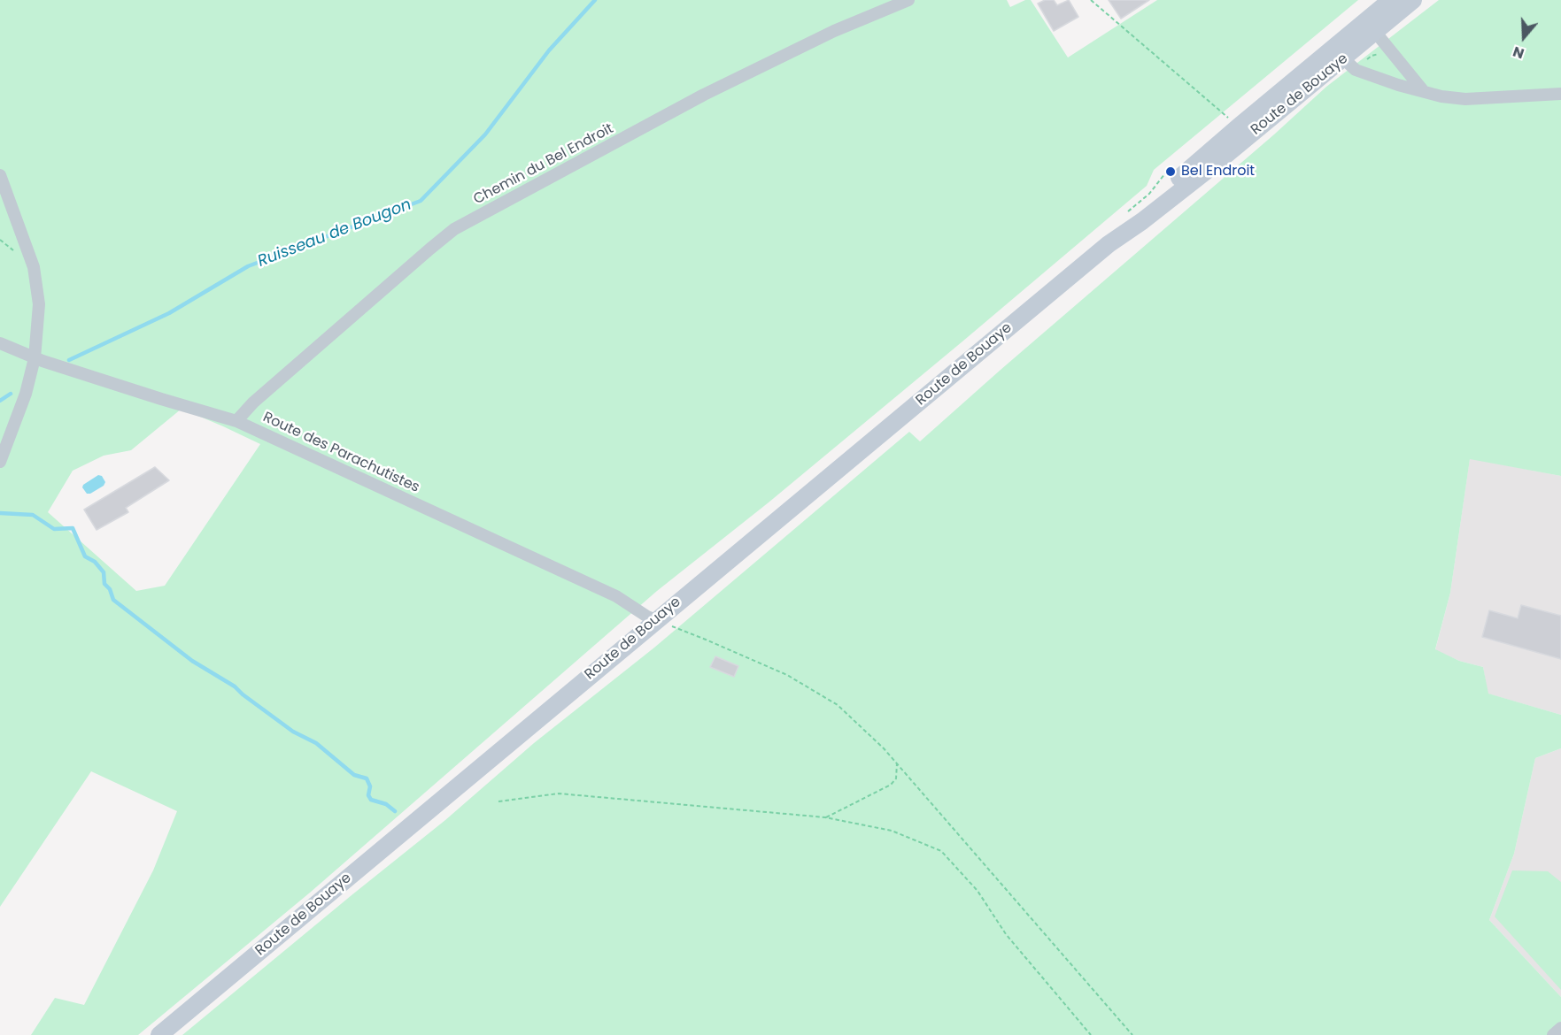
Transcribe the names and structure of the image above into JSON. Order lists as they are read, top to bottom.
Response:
{
  "streets": {
    "main road": ["Route de Bouaye"],
    "street": ["Chemin du Bel Endroit", "Route des Parachutistes"]
  },
  "crossings": [
    ["Route de Bouaye", "Route des Parachutistes"],
    ["Chemin du Bel Endroit", "Route des Parachutistes"]
  ],
  "water": ["Ruisseau de Bougon"],
  "places": ["Bel Endroit"],
  "north": "bottom"
}
